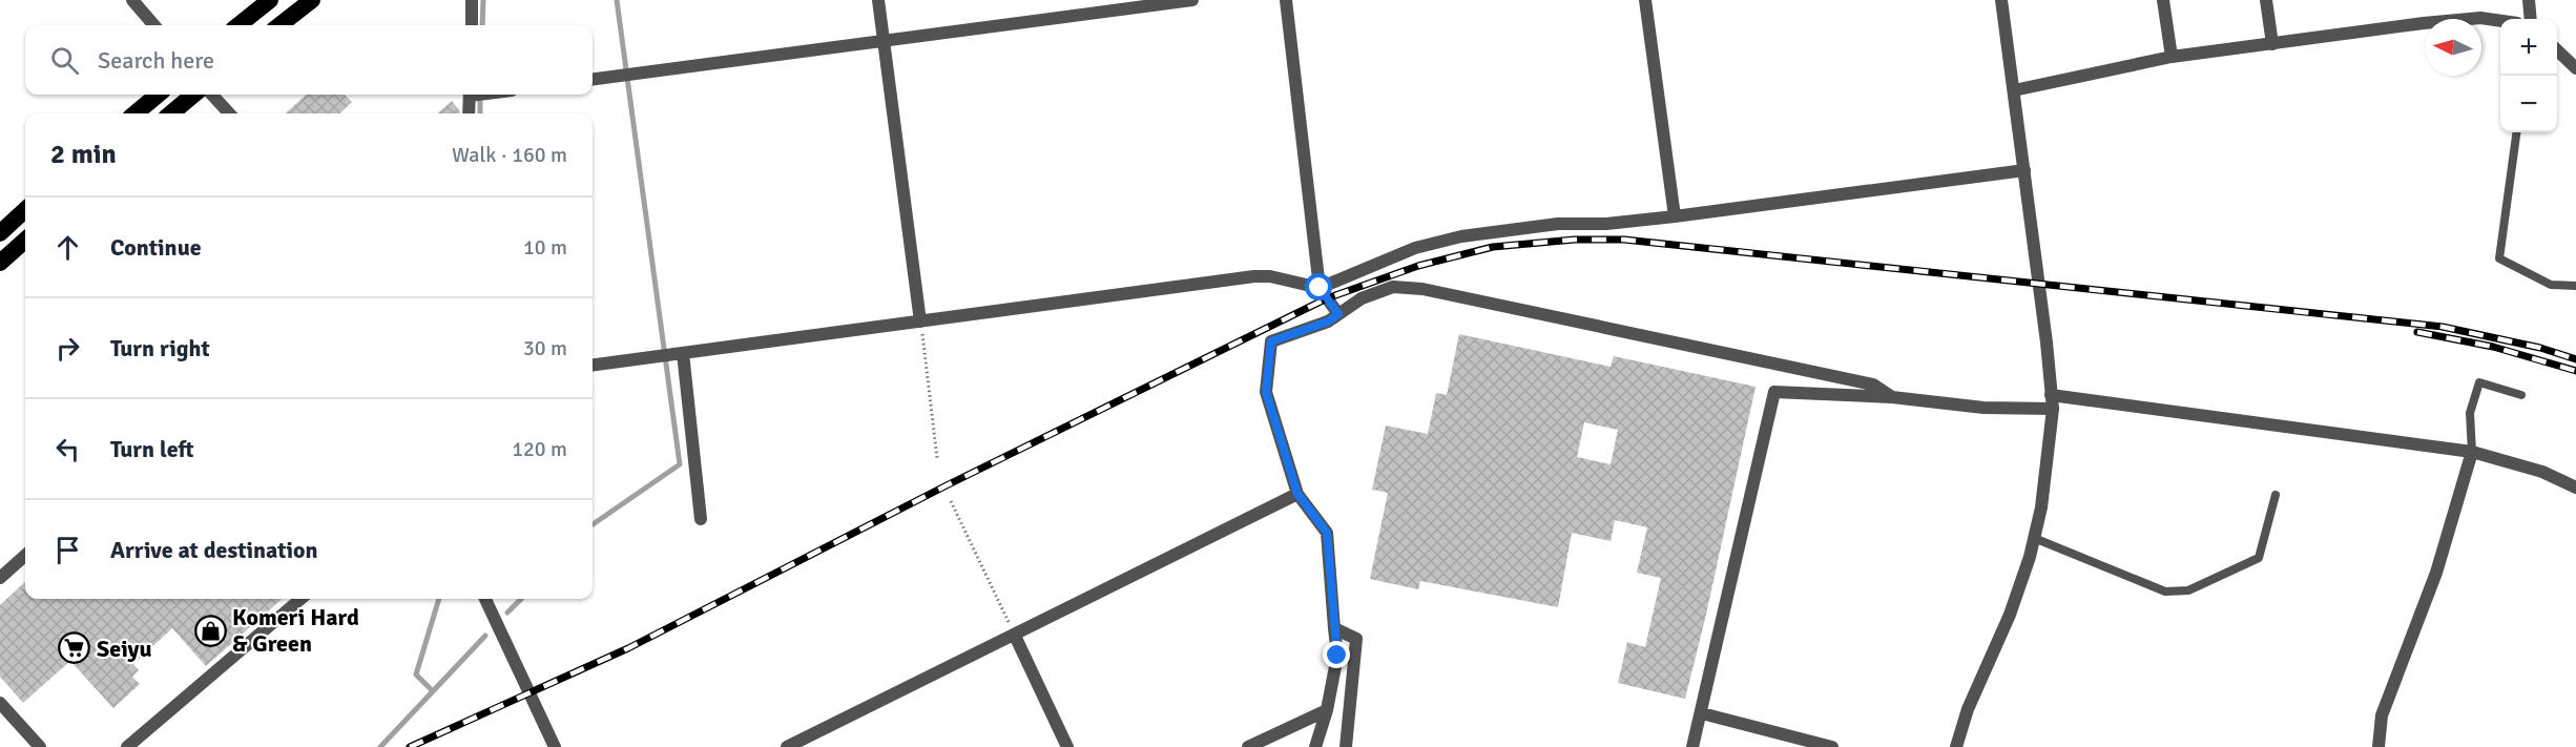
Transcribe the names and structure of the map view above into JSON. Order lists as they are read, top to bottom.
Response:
{
  "places": {
    "shop": ["Komeri Hard & Green"],
    "supermarket": ["Seiyu"]
  },
  "north": "left",
  "page": {
    "map_buttons": ["+", "−"],
    "search": "Search here",
    "heading": ["2 min", "Walk · 160 m"],
    "list": [
      ["Continue", "10 m"],
      ["Turn right", "30 m"],
      ["Turn left", "120 m"],
      "Arrive at destination"
    ]
  }
}
